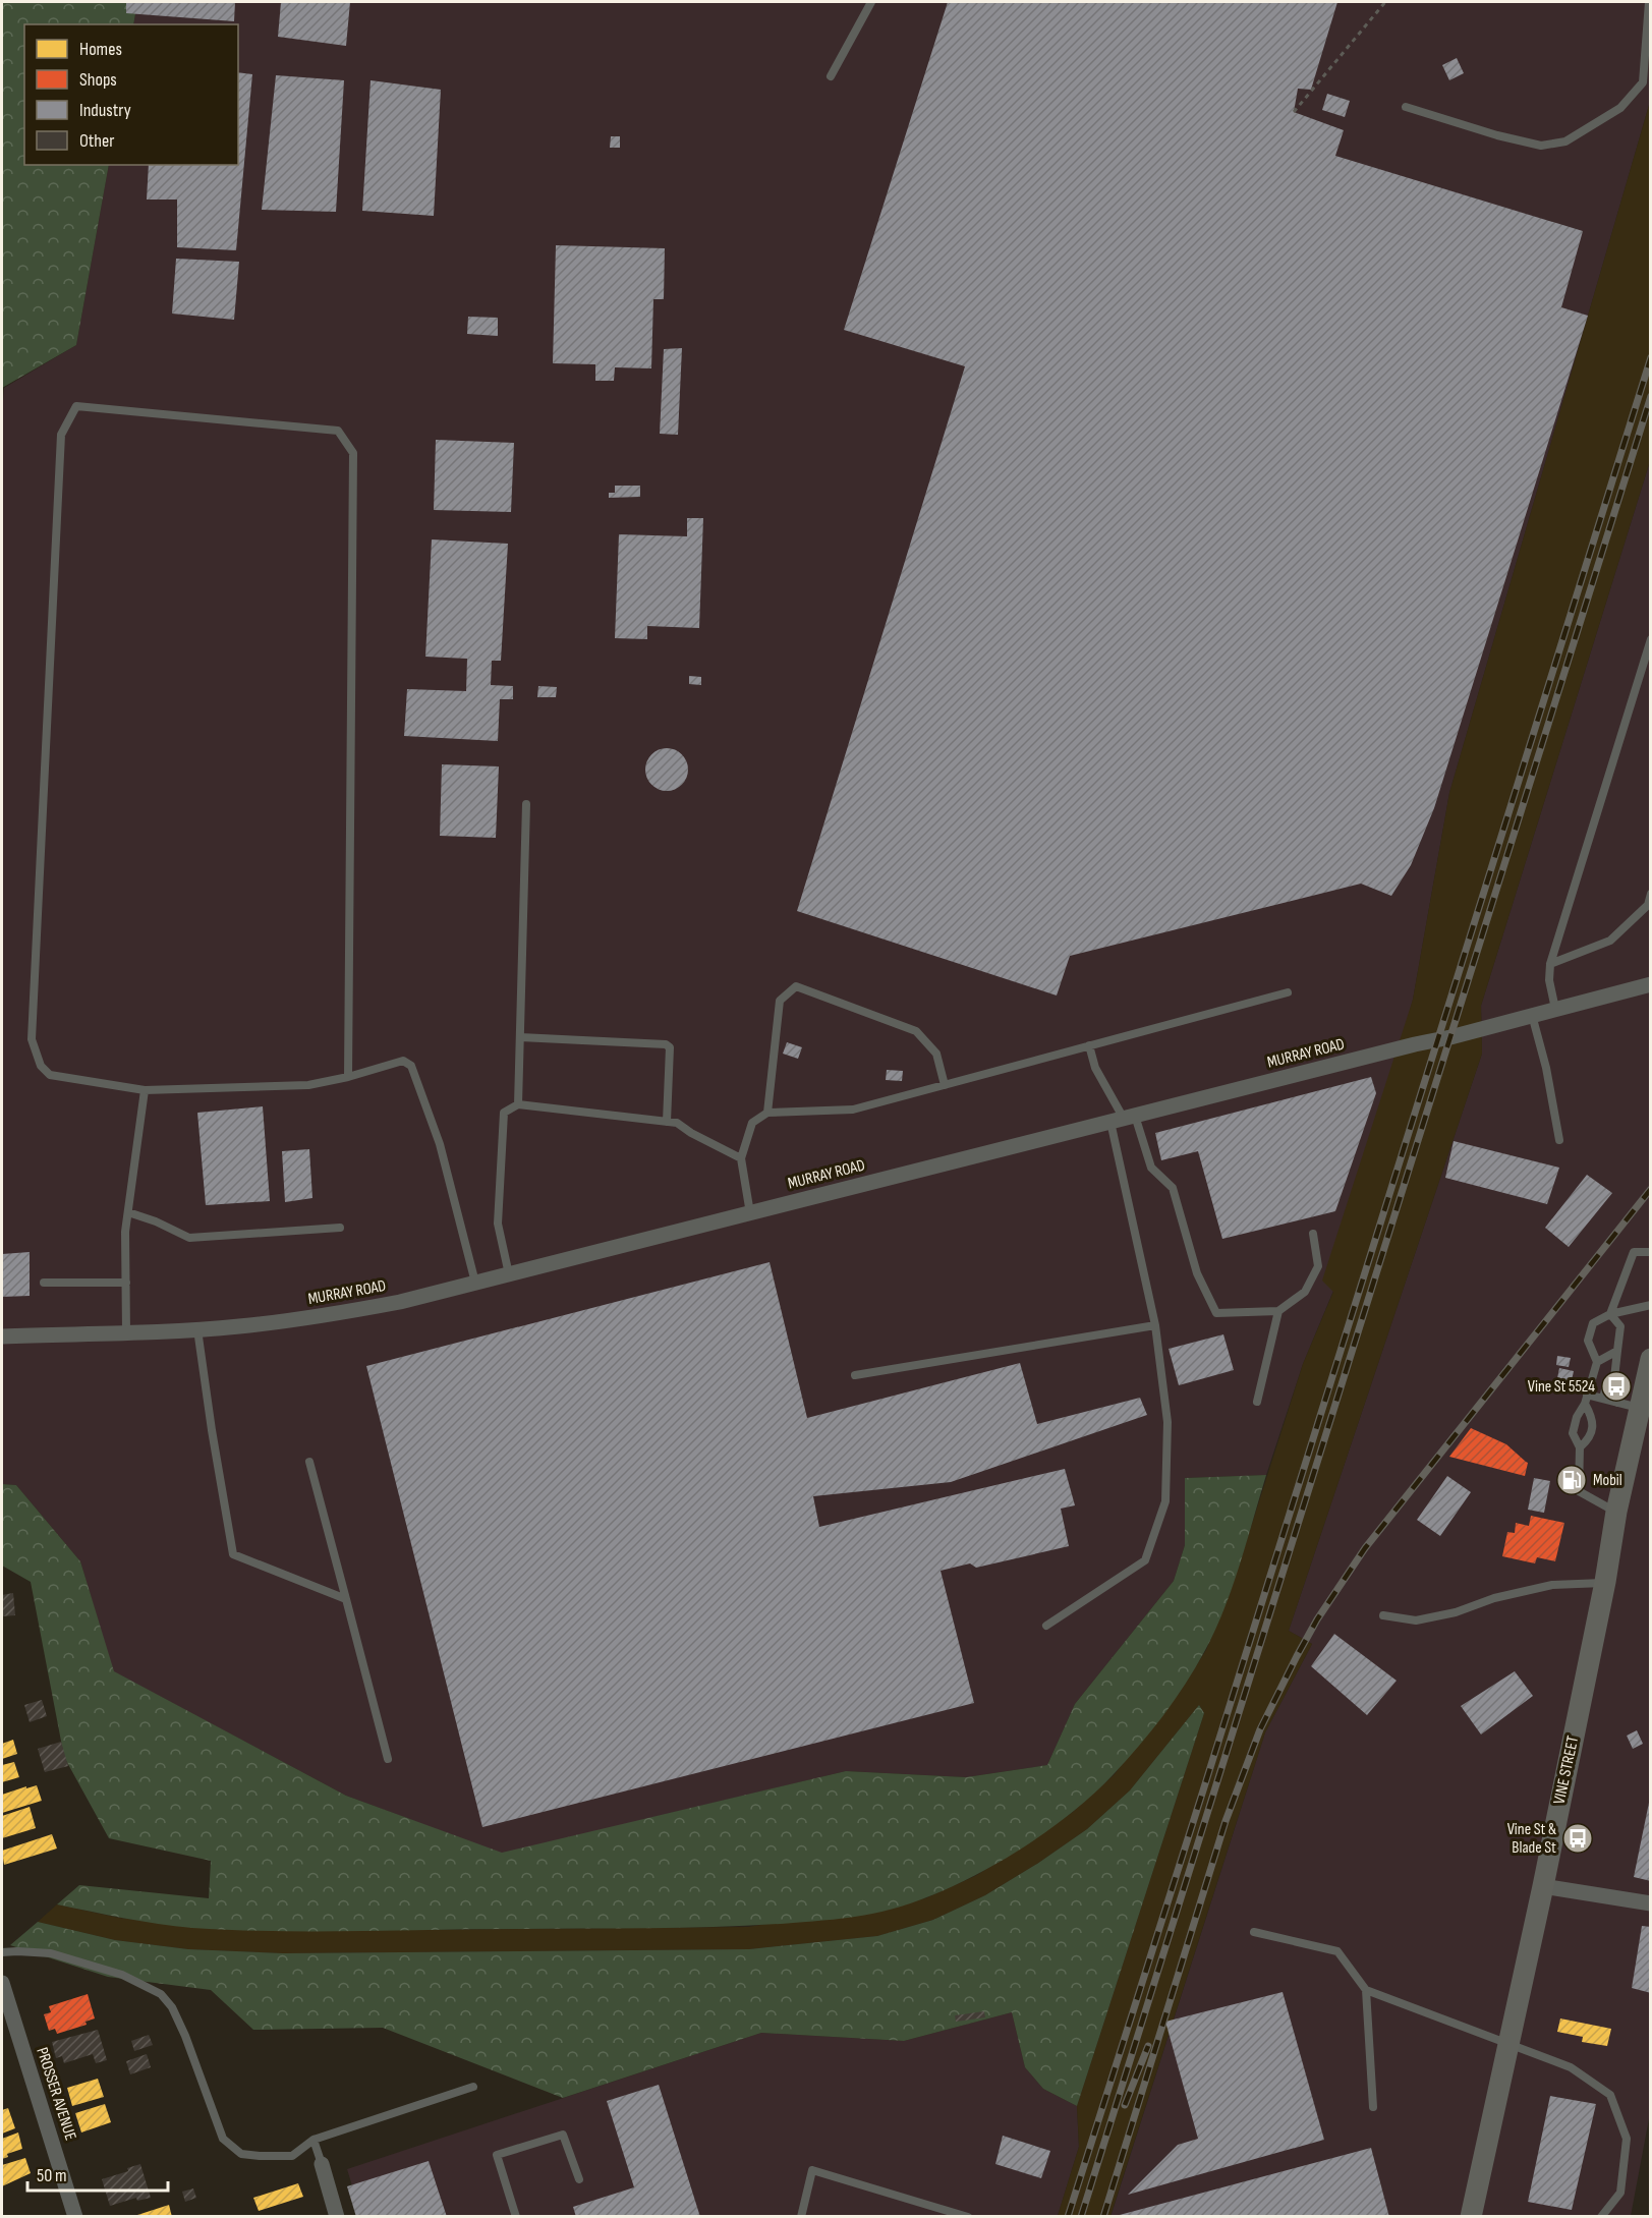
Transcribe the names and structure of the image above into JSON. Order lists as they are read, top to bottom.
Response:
{
  "streets": {
    "main road": ["VINE STREET"],
    "street": ["MURRAY ROAD", "PROSSER AVENUE"]
  },
  "places": {
    "bus stop": ["Vine St 5524", "Vine St & Blade St"],
    "fuel station": ["Mobil"]
  },
  "legend": [
    "Homes",
    "Shops",
    "Industry",
    "Other"
  ],
  "scale_bar": "50 m"
}
